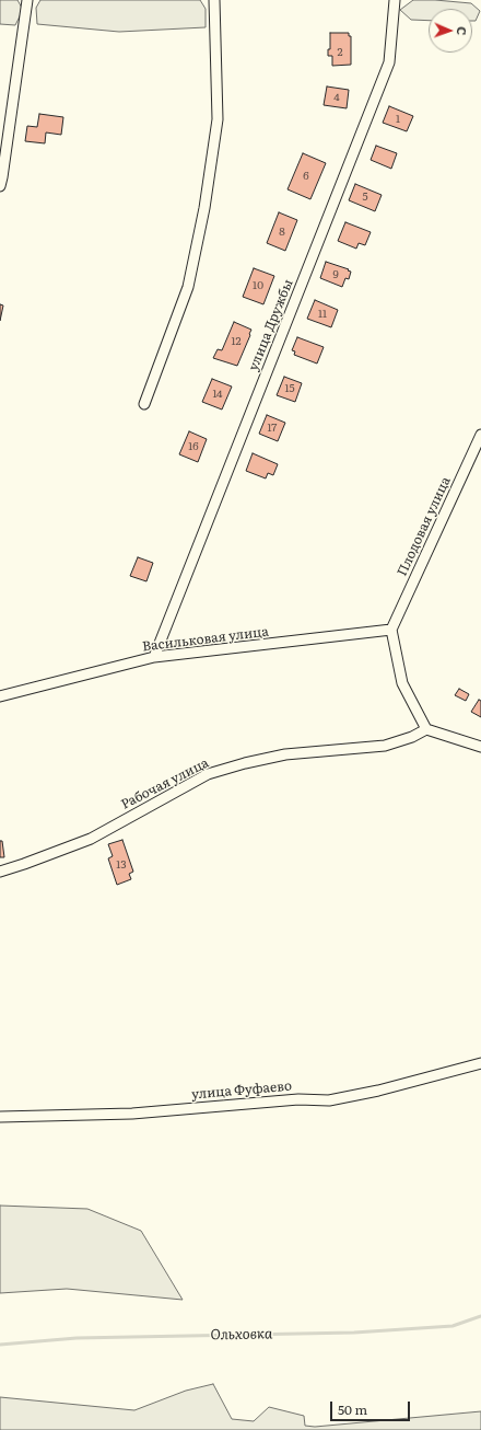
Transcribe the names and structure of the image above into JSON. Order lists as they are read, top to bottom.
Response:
{
  "streets": {
    "street": [
      "улица Дружбы",
      "Плодовая улица",
      "Васильковая улица",
      "Рабочая улица",
      "улица Фуфаево"
    ]
  },
  "crossings": [
    ["улица Дружбы", "Васильковая улица"],
    ["Плодовая улица", "Васильковая улица"]
  ],
  "water": ["Ольховка"],
  "house_numbers": [
    "2",
    "4",
    "1",
    "6",
    "5",
    "8",
    "9",
    "10",
    "11",
    "12",
    "15",
    "14",
    "17",
    "16",
    "13"
  ],
  "scale_bar": "50 m",
  "north": "right"
}
